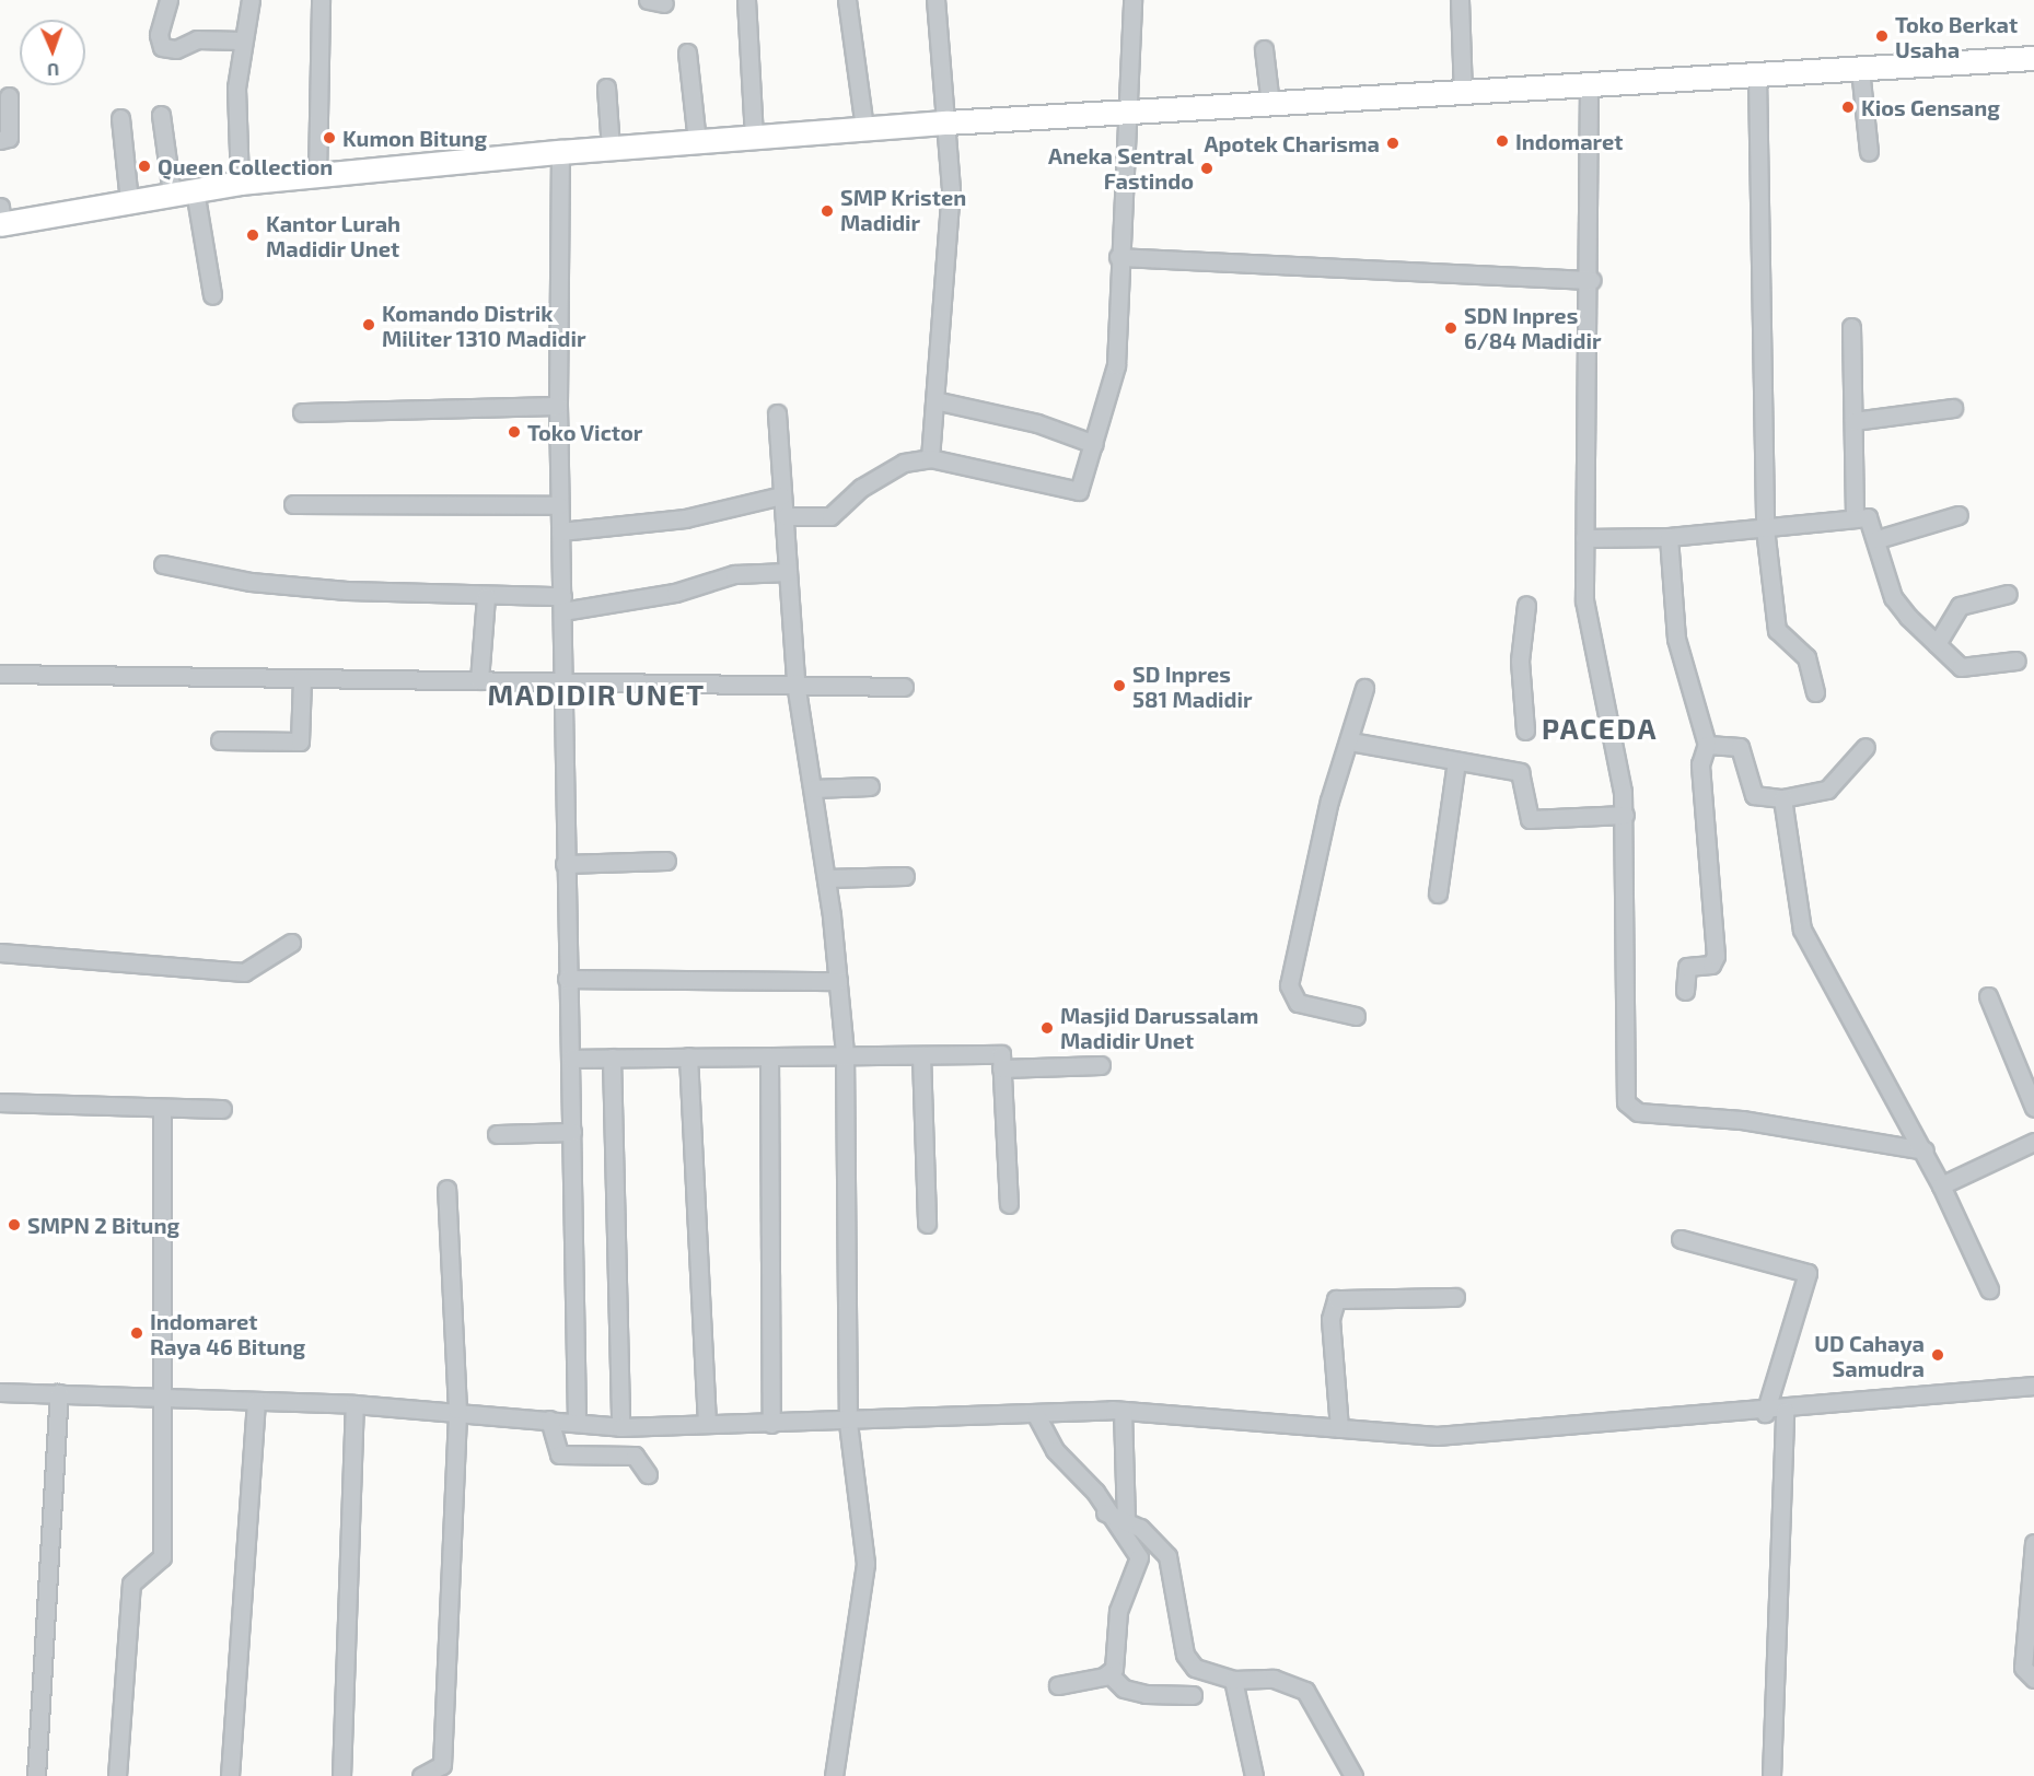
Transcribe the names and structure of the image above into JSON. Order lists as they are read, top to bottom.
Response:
{
  "districts": ["MADIDIR UNET", "PACEDA"],
  "places": [
    "Toko Berkat Usaha",
    "Kios Gensang",
    "Kumon Bitung",
    "Indomaret",
    "Apotek Charisma",
    "Queen Collection",
    "Aneka Sentral Fastindo",
    "SMP Kristen Madidir",
    "Kantor Lurah Madidir Unet",
    "Komando Distrik Militer 1310 Madidir",
    "SDN Inpres 6/84 Madidir",
    "Toko Victor",
    "SD Inpres 581 Madidir",
    "Masjid Darussalam Madidir Unet",
    "SMPN 2 Bitung",
    "Indomaret Raya 46 Bitung",
    "UD Cahaya Samudra"
  ],
  "north": "bottom"
}
